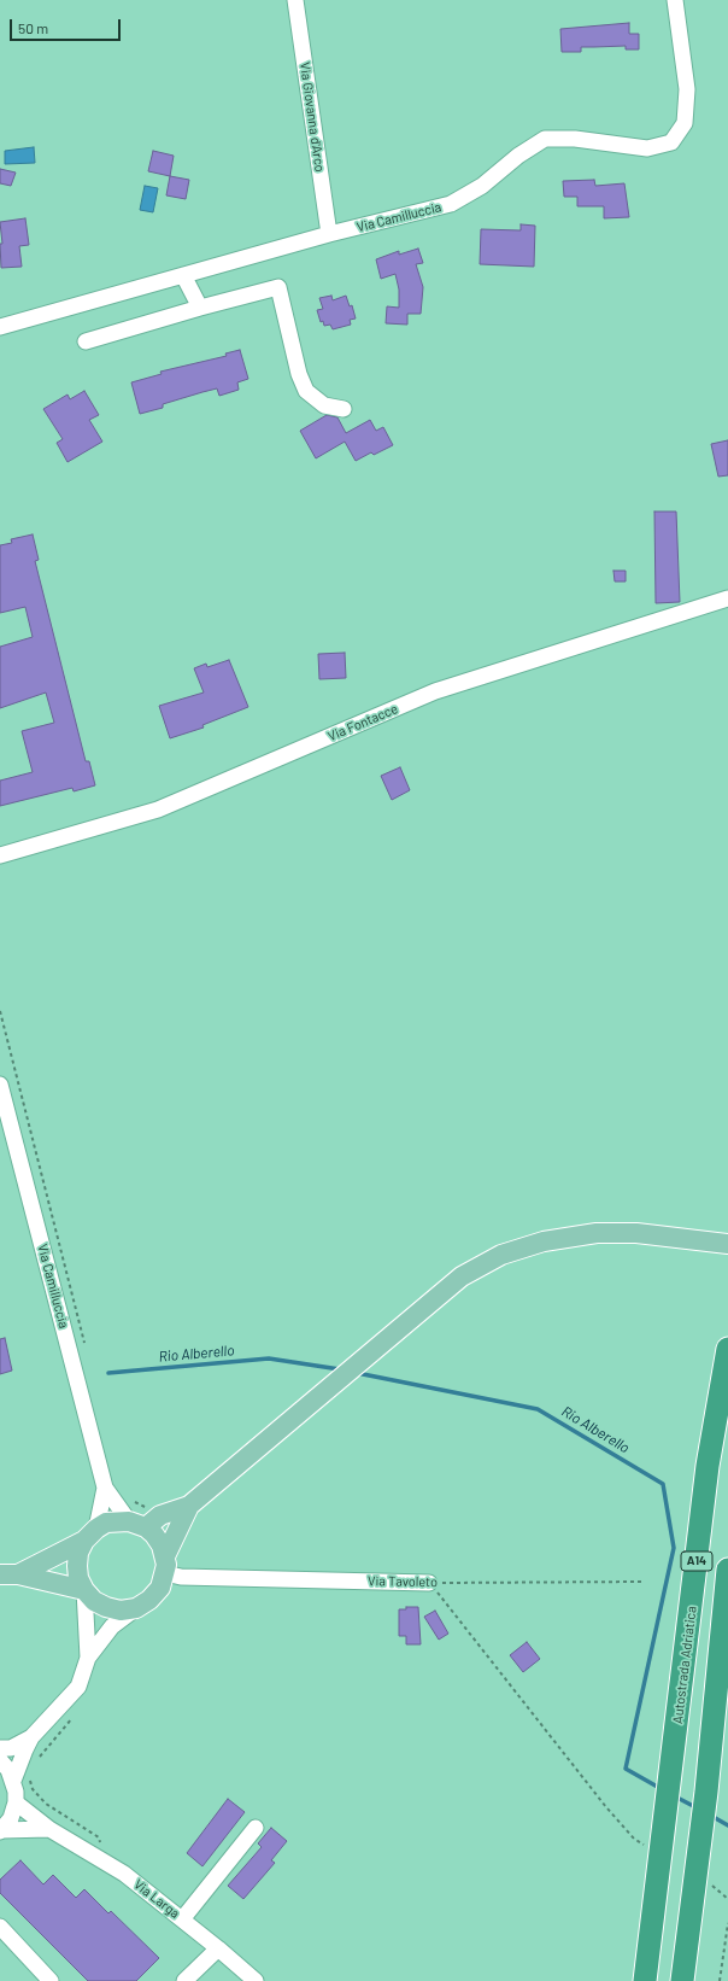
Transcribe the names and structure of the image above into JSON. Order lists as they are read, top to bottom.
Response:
{
  "streets": {
    "highway": ["A14", "Autostrada Adriatica"],
    "street": [
      "Via Giovanna d'Arco",
      "Via Camilluccia",
      "Via Fontacce",
      "Via Tavoleto",
      "Via Larga"
    ]
  },
  "crossings": [
    ["Via Giovanna d'Arco", "Via Camilluccia"],
    ["Via Camilluccia", "Via Tavoleto"]
  ],
  "water": ["Rio Alberello"],
  "scale_bar": "50 m"
}
